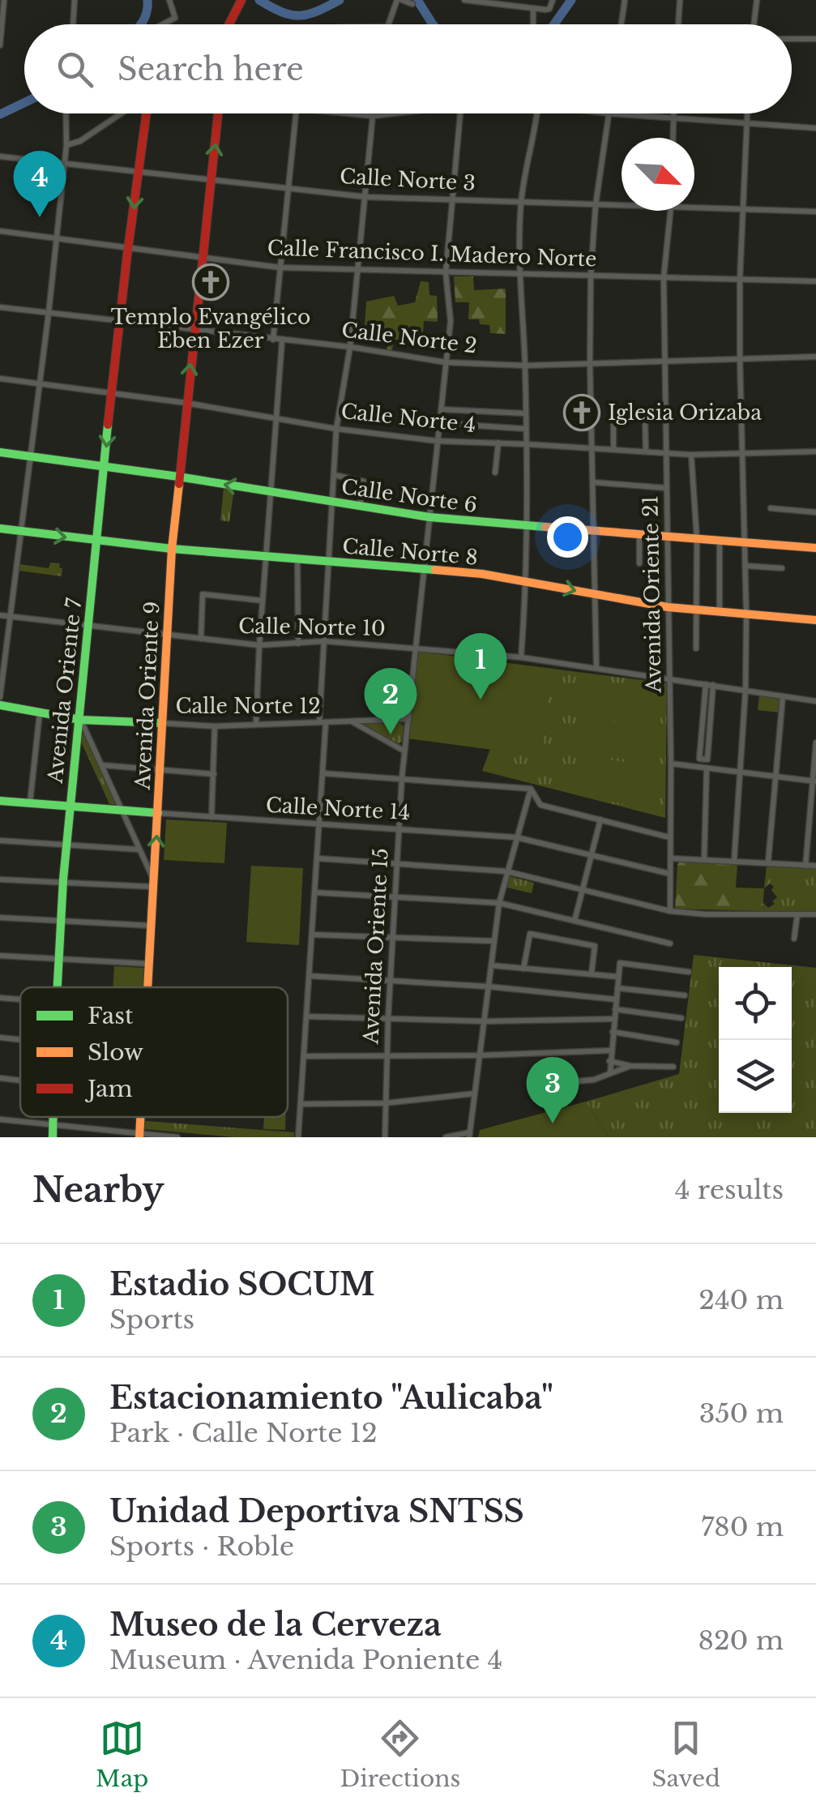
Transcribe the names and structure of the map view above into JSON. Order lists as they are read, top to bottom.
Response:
{
  "streets": {
    "street": [
      "Calle Norte 3",
      "Calle Francisco I. Madero Norte",
      "Calle Norte 2",
      "Calle Norte 4",
      "Calle Norte 6",
      "Calle Norte 8",
      "Avenida Oriente 21",
      "Calle Norte 10",
      "Avenida Oriente 7",
      "Avenida Oriente 9",
      "Calle Norte 12",
      "Calle Norte 14",
      "Avenida Oriente 15"
    ]
  },
  "crossings": [
    ["Calle Norte 3", "Avenida Oriente 7"],
    ["Calle Norte 3", "Avenida Oriente 9"],
    ["Calle Norte 3", "Avenida Oriente 15"],
    ["Calle Francisco I. Madero Norte", "Avenida Oriente 21"],
    ["Calle Francisco I. Madero Norte", "Avenida Oriente 7"],
    ["Calle Francisco I. Madero Norte", "Avenida Oriente 9"],
    ["Calle Francisco I. Madero Norte", "Avenida Oriente 15"],
    ["Calle Norte 2", "Avenida Oriente 21"],
    ["Calle Norte 2", "Avenida Oriente 7"],
    ["Calle Norte 2", "Avenida Oriente 9"],
    ["Calle Norte 2", "Avenida Oriente 15"],
    ["Calle Norte 4", "Avenida Oriente 21"],
    ["Calle Norte 4", "Avenida Oriente 7"],
    ["Calle Norte 4", "Avenida Oriente 9"],
    ["Calle Norte 4", "Avenida Oriente 15"],
    ["Calle Norte 6", "Avenida Oriente 21"],
    ["Calle Norte 6", "Avenida Oriente 7"],
    ["Calle Norte 6", "Avenida Oriente 9"],
    ["Calle Norte 6", "Avenida Oriente 15"],
    ["Calle Norte 8", "Avenida Oriente 21"],
    ["Calle Norte 8", "Avenida Oriente 7"],
    ["Calle Norte 8", "Avenida Oriente 9"],
    ["Calle Norte 8", "Avenida Oriente 15"],
    ["Avenida Oriente 21", "Calle Norte 10"],
    ["Avenida Oriente 21", "Calle Norte 14"],
    ["Calle Norte 10", "Avenida Oriente 7"],
    ["Calle Norte 10", "Avenida Oriente 9"],
    ["Calle Norte 10", "Avenida Oriente 15"],
    ["Avenida Oriente 7", "Calle Norte 12"],
    ["Avenida Oriente 7", "Calle Norte 14"],
    ["Avenida Oriente 9", "Calle Norte 12"],
    ["Avenida Oriente 9", "Calle Norte 14"],
    ["Calle Norte 12", "Avenida Oriente 15"],
    ["Calle Norte 14", "Avenida Oriente 15"]
  ],
  "places": {
    "church": ["Templo Evangélico Eben Ezer", "Iglesia Orizaba"]
  },
  "legend": ["Fast", "Slow", "Jam"],
  "north": "bottom right",
  "page": {
    "search": "Search here",
    "pins": [
      "4",
      "1",
      "2",
      "3"
    ],
    "heading": ["Nearby", "4 results"],
    "list": [
      {
        "mark": "1",
        "name": "Estadio SOCUM",
        "note": "Sports",
        "value": "240 m"
      },
      {
        "mark": "2",
        "name": "Estacionamiento \"Aulicaba\"",
        "note": "Park · Calle Norte 12",
        "value": "350 m"
      },
      {
        "mark": "3",
        "name": "Unidad Deportiva SNTSS",
        "note": "Sports · Roble",
        "value": "780 m"
      },
      {
        "mark": "4",
        "name": "Museo de la Cerveza",
        "note": "Museum · Avenida Poniente 4",
        "value": "820 m"
      }
    ],
    "nav": ["Map", "Directions", "Saved"]
  }
}
